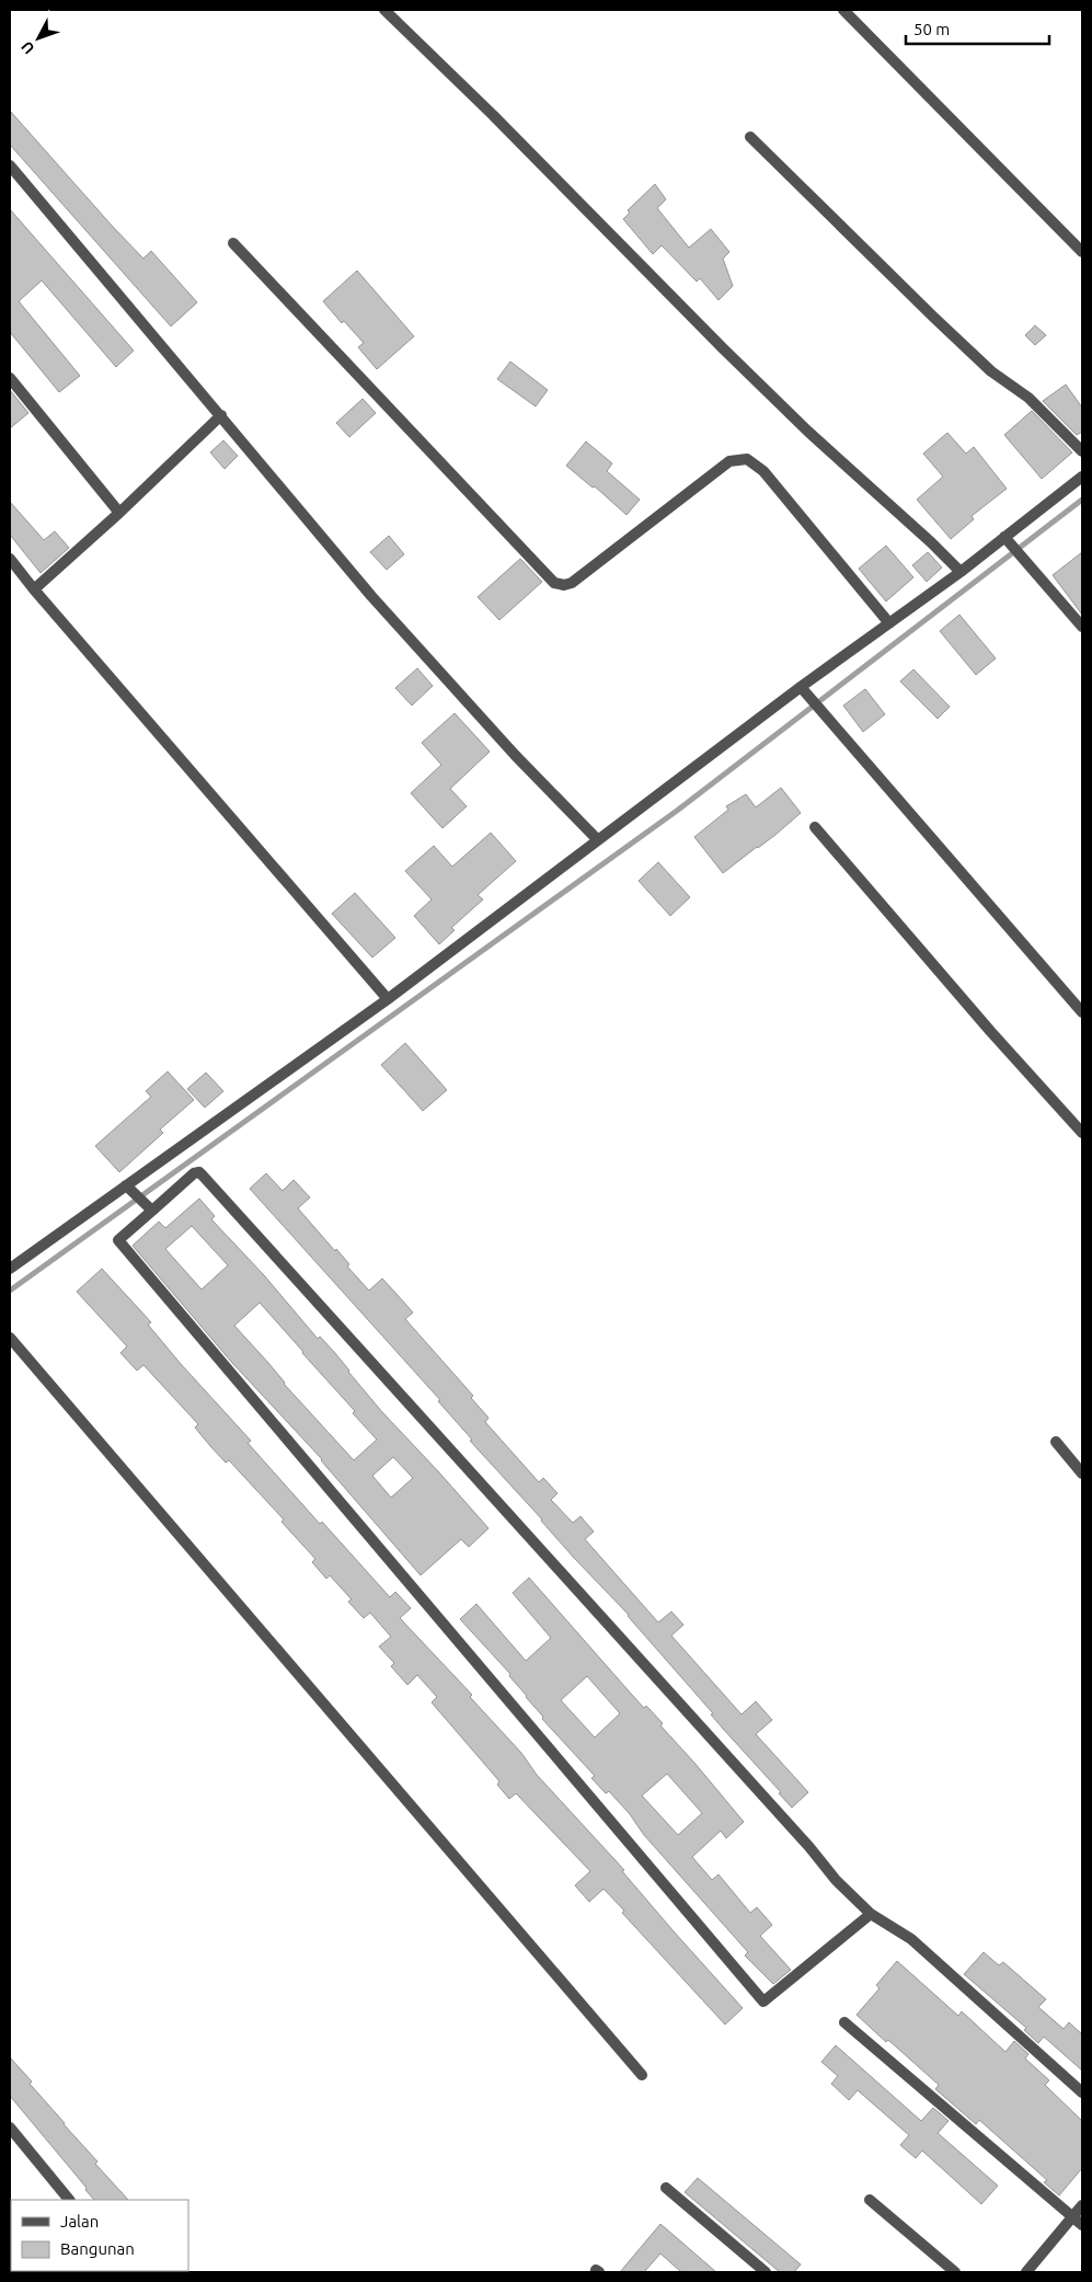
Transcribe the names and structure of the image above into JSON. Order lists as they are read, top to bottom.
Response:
{
  "legend": ["Jalan", "Bangunan"],
  "scale_bar": "50 m",
  "north": "bottom left"
}
